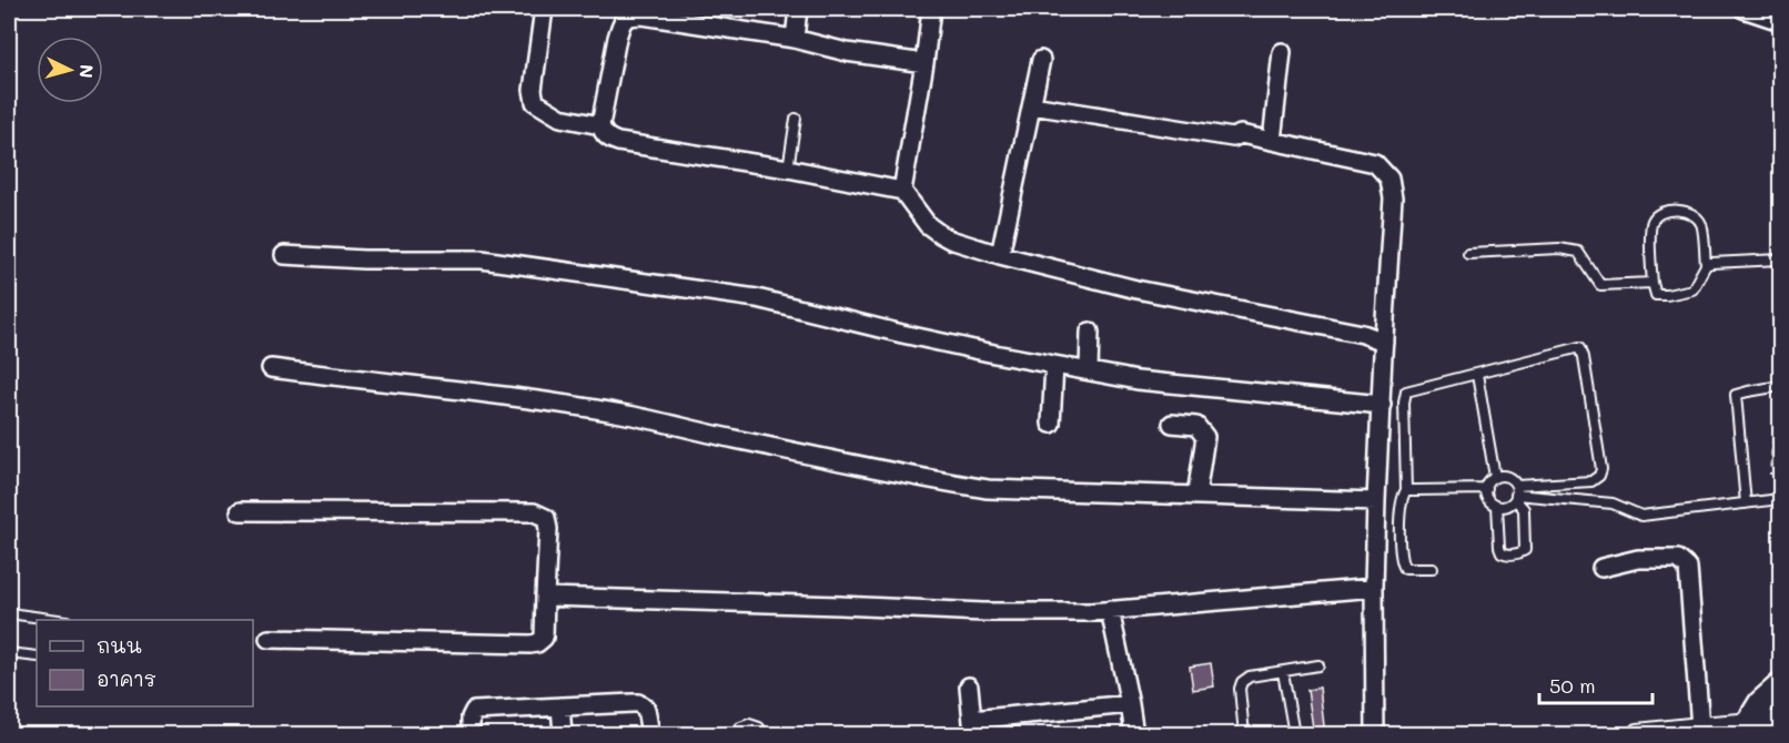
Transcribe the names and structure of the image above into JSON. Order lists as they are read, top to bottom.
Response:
{
  "legend": ["ถนน", "อาคาร"],
  "scale_bar": "50 m",
  "north": "right"
}
